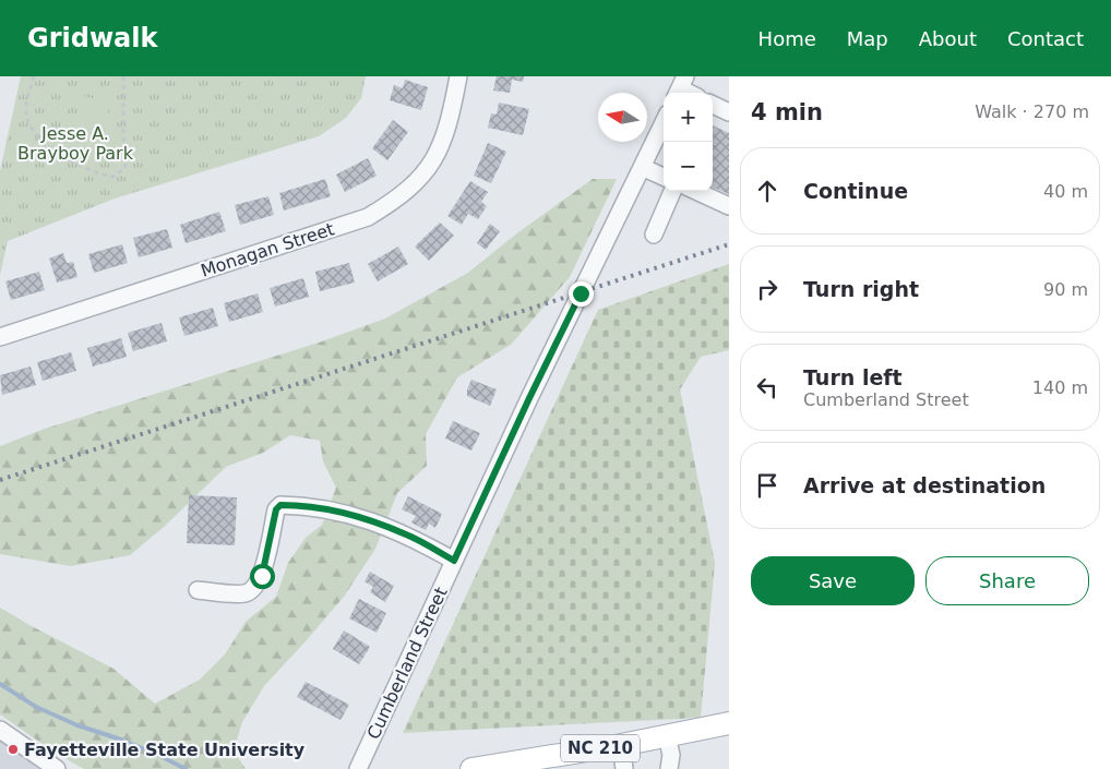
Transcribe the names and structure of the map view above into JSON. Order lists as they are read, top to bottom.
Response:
{
  "streets": {
    "main road": ["NC 210"],
    "street": ["Monagan Street", "Cumberland Street"]
  },
  "parks": ["Jesse A. Brayboy Park"],
  "places": ["Fayetteville State University"],
  "north": "left",
  "page": {
    "header": "Gridwalk",
    "nav": [
      "Home",
      "Map",
      "About",
      "Contact"
    ],
    "heading": ["4 min", "Walk · 270 m"],
    "map_buttons": ["+", "−"],
    "list": [
      ["Continue", "40 m"],
      ["Turn right", "90 m"],
      ["Turn left", "Cumberland Street", "140 m"],
      "Arrive at destination"
    ],
    "buttons": ["Save", "Share"]
  }
}
